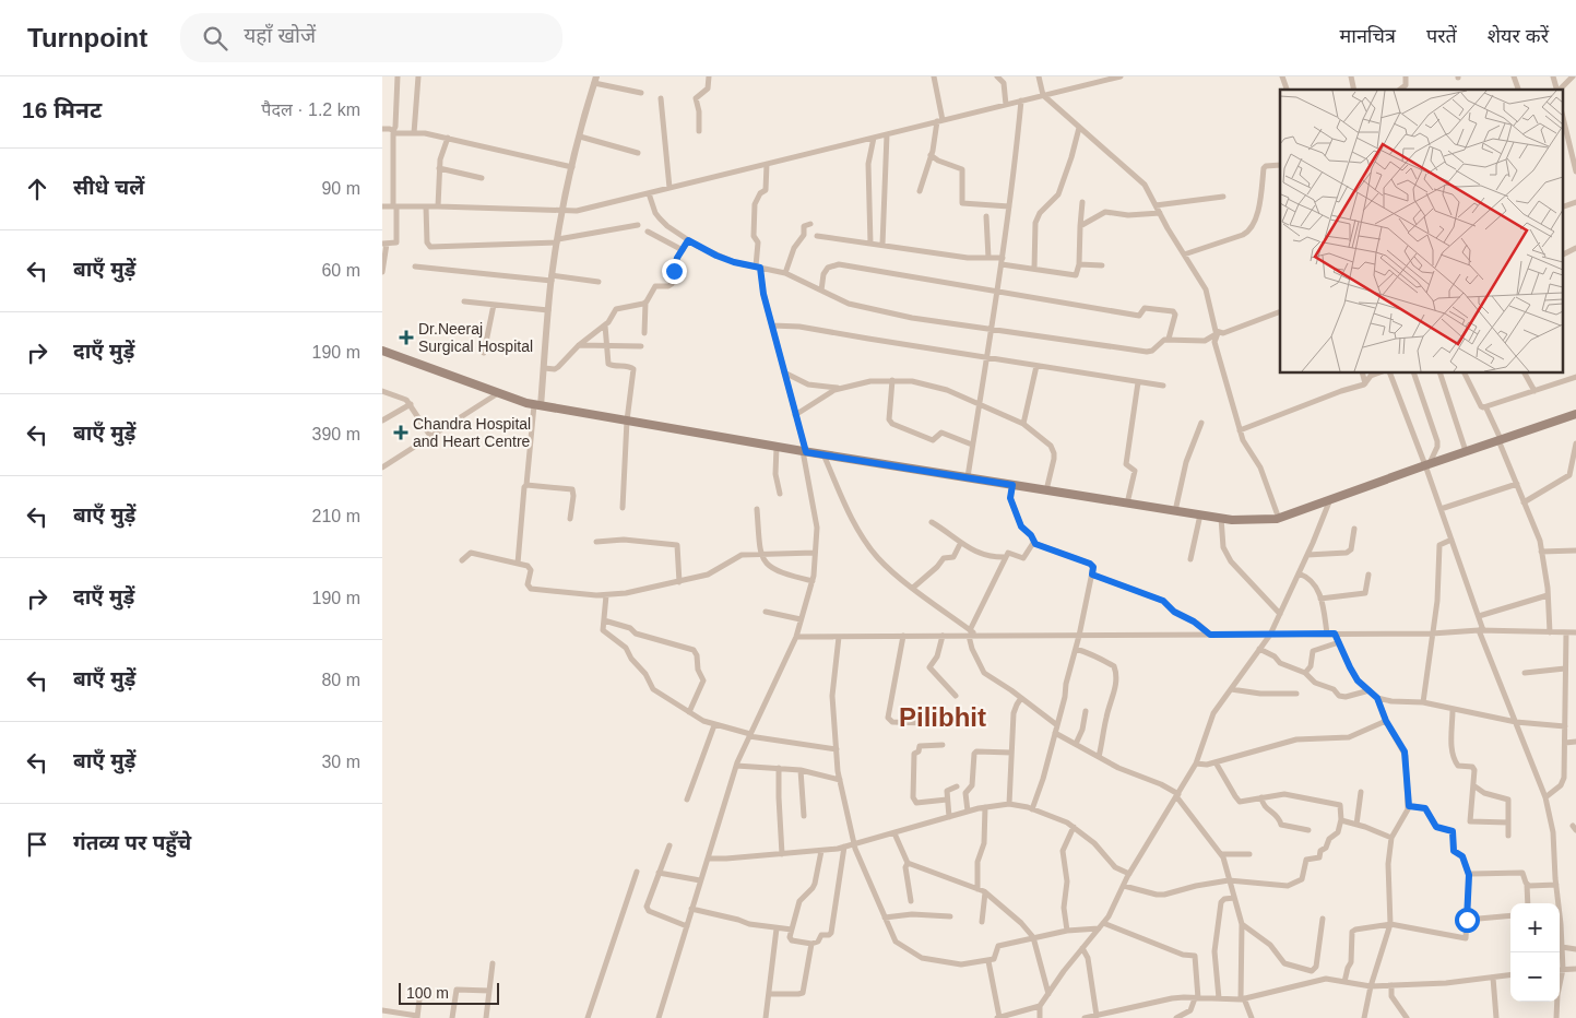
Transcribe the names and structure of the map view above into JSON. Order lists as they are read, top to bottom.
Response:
{
  "districts": ["Pilibhit"],
  "places": {
    "health": ["Dr.Neeraj Surgical Hospital", "Chandra Hospital and Heart Centre"]
  },
  "scale_bar": "100 m",
  "page": {
    "header": "Turnpoint",
    "search": "यहाँ खोजें",
    "nav": ["मानचित्र", "परतें", "शेयर करें"],
    "heading": ["16 मिनट", "पैदल · 1.2 km"],
    "list": [
      ["सीधे चलें", "90 m"],
      ["बाएँ मुड़ें", "60 m"],
      ["दाएँ मुड़ें", "190 m"],
      ["बाएँ मुड़ें", "390 m"],
      ["बाएँ मुड़ें", "210 m"],
      ["दाएँ मुड़ें", "190 m"],
      ["बाएँ मुड़ें", "80 m"],
      ["बाएँ मुड़ें", "30 m"],
      "गंतव्य पर पहुँचे"
    ],
    "map_buttons": ["+", "−"],
    "scale": "100 m"
  }
}
